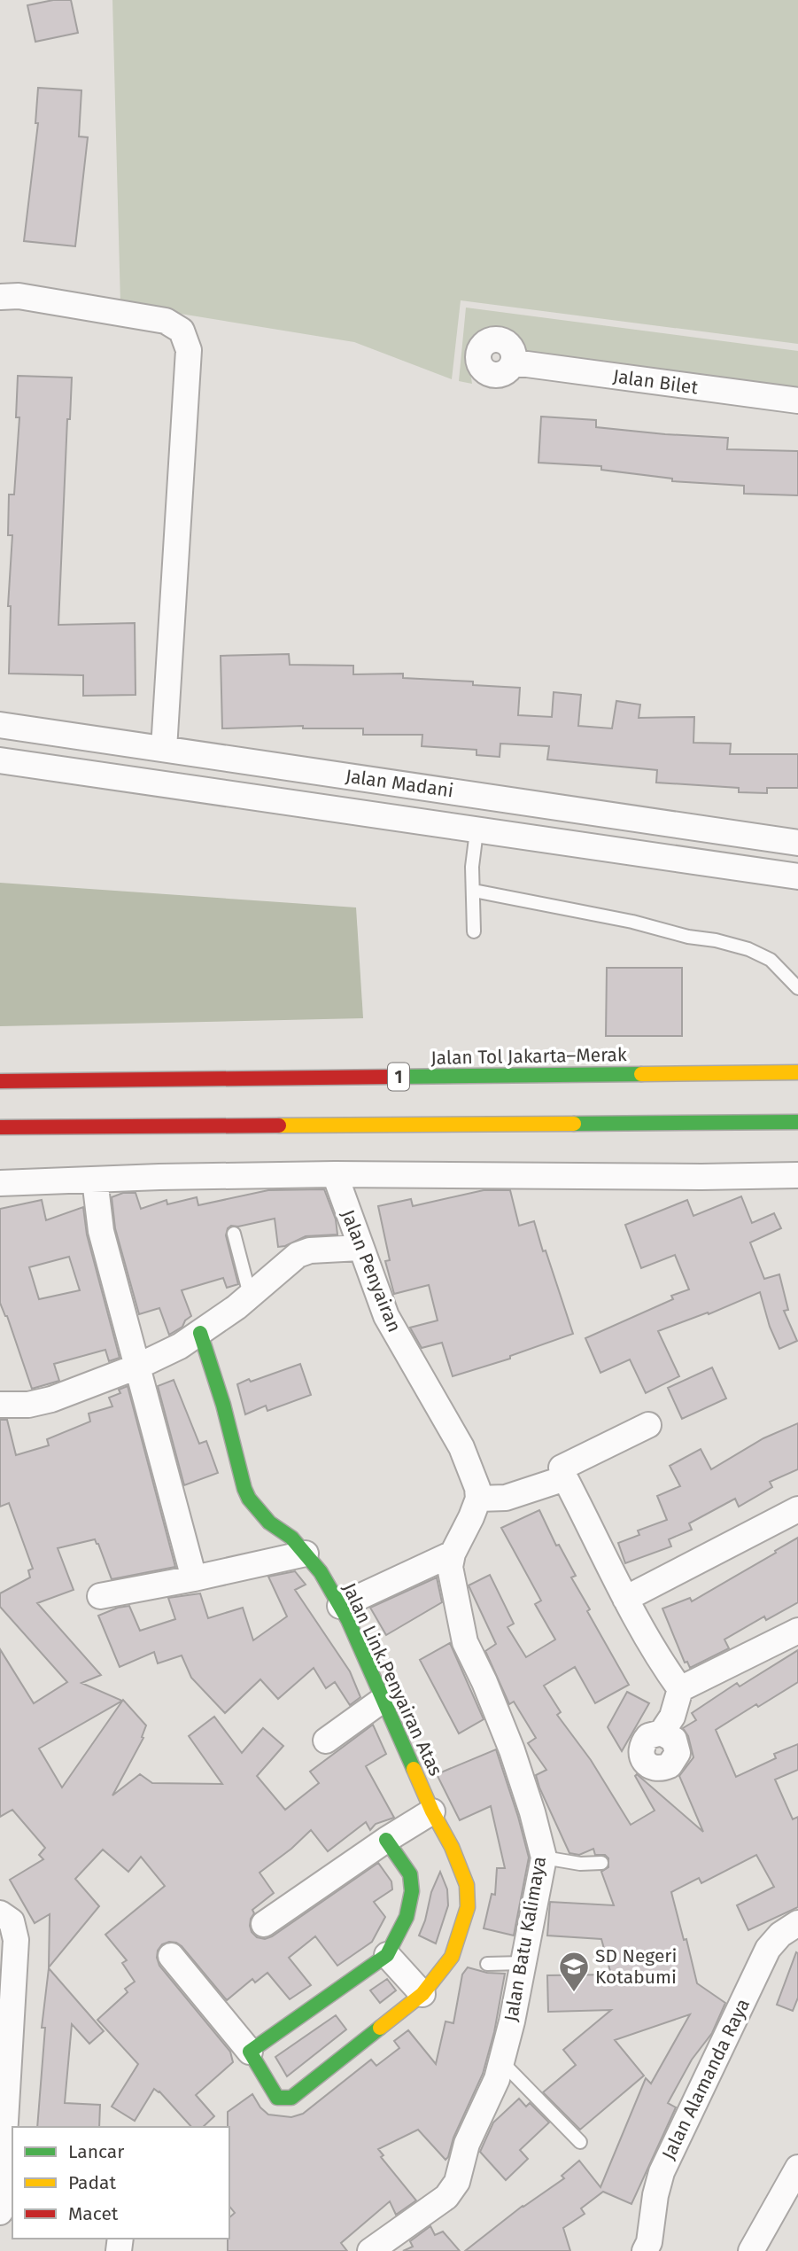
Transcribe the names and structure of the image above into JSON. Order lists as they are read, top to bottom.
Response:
{
  "streets": {
    "main road": ["Jalan Tol Jakarta–Merak", "1", "Jalan Link.Penyairan Atas"],
    "street": [
      "Jalan Bilet",
      "Jalan Madani",
      "Jalan Penyairan",
      "Jalan Batu Kalimaya",
      "Jalan Alamanda Raya"
    ]
  },
  "places": {
    "school or university": ["SD Negeri Kotabumi"]
  },
  "legend": ["Lancar", "Padat", "Macet"]
}
